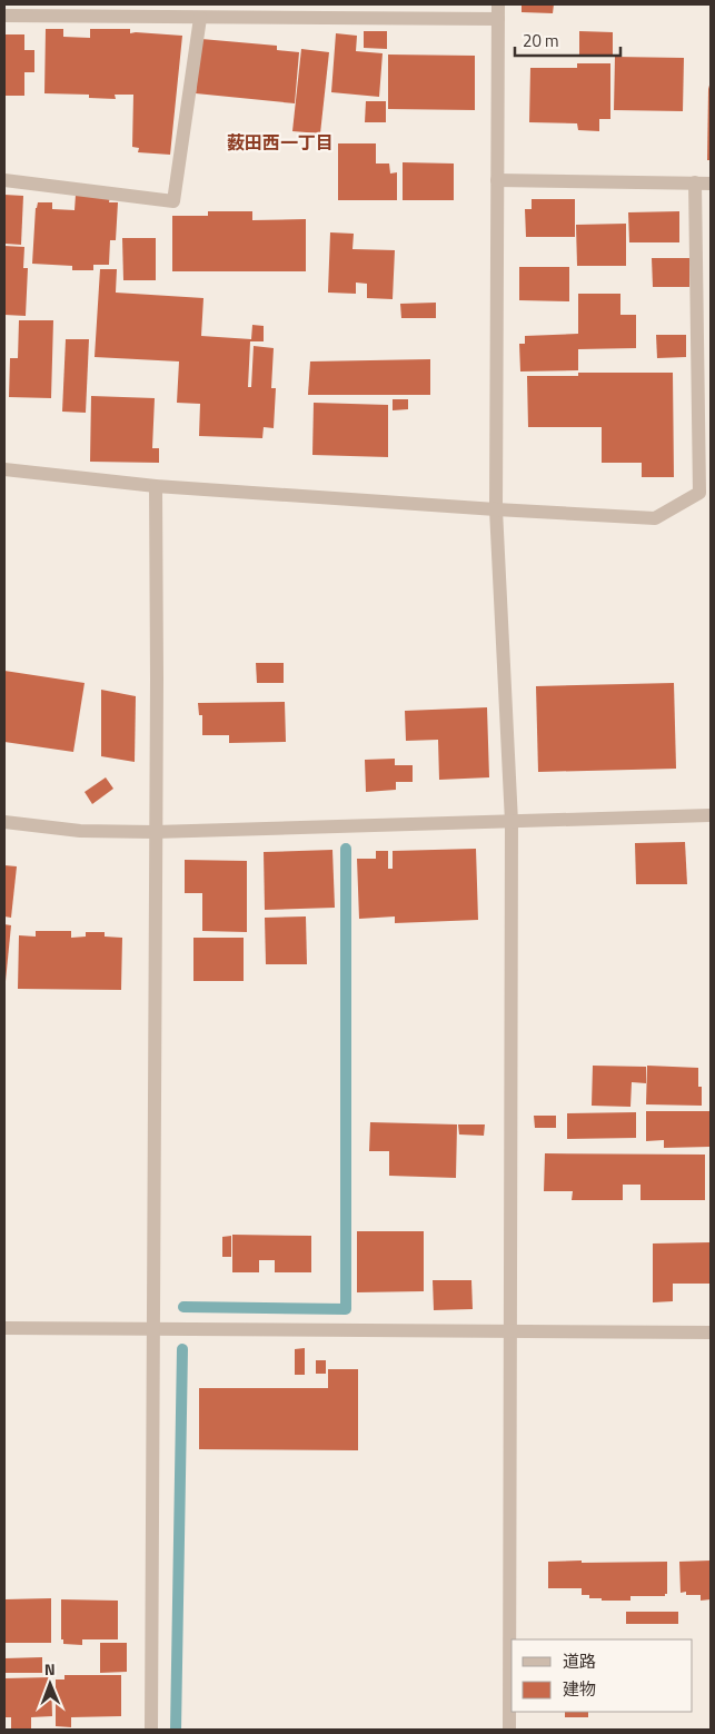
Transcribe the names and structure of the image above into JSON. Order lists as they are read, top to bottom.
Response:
{
  "districts": ["薮田西一丁目"],
  "legend": ["道路", "建物"],
  "scale_bar": "20 m",
  "north": "top"
}
